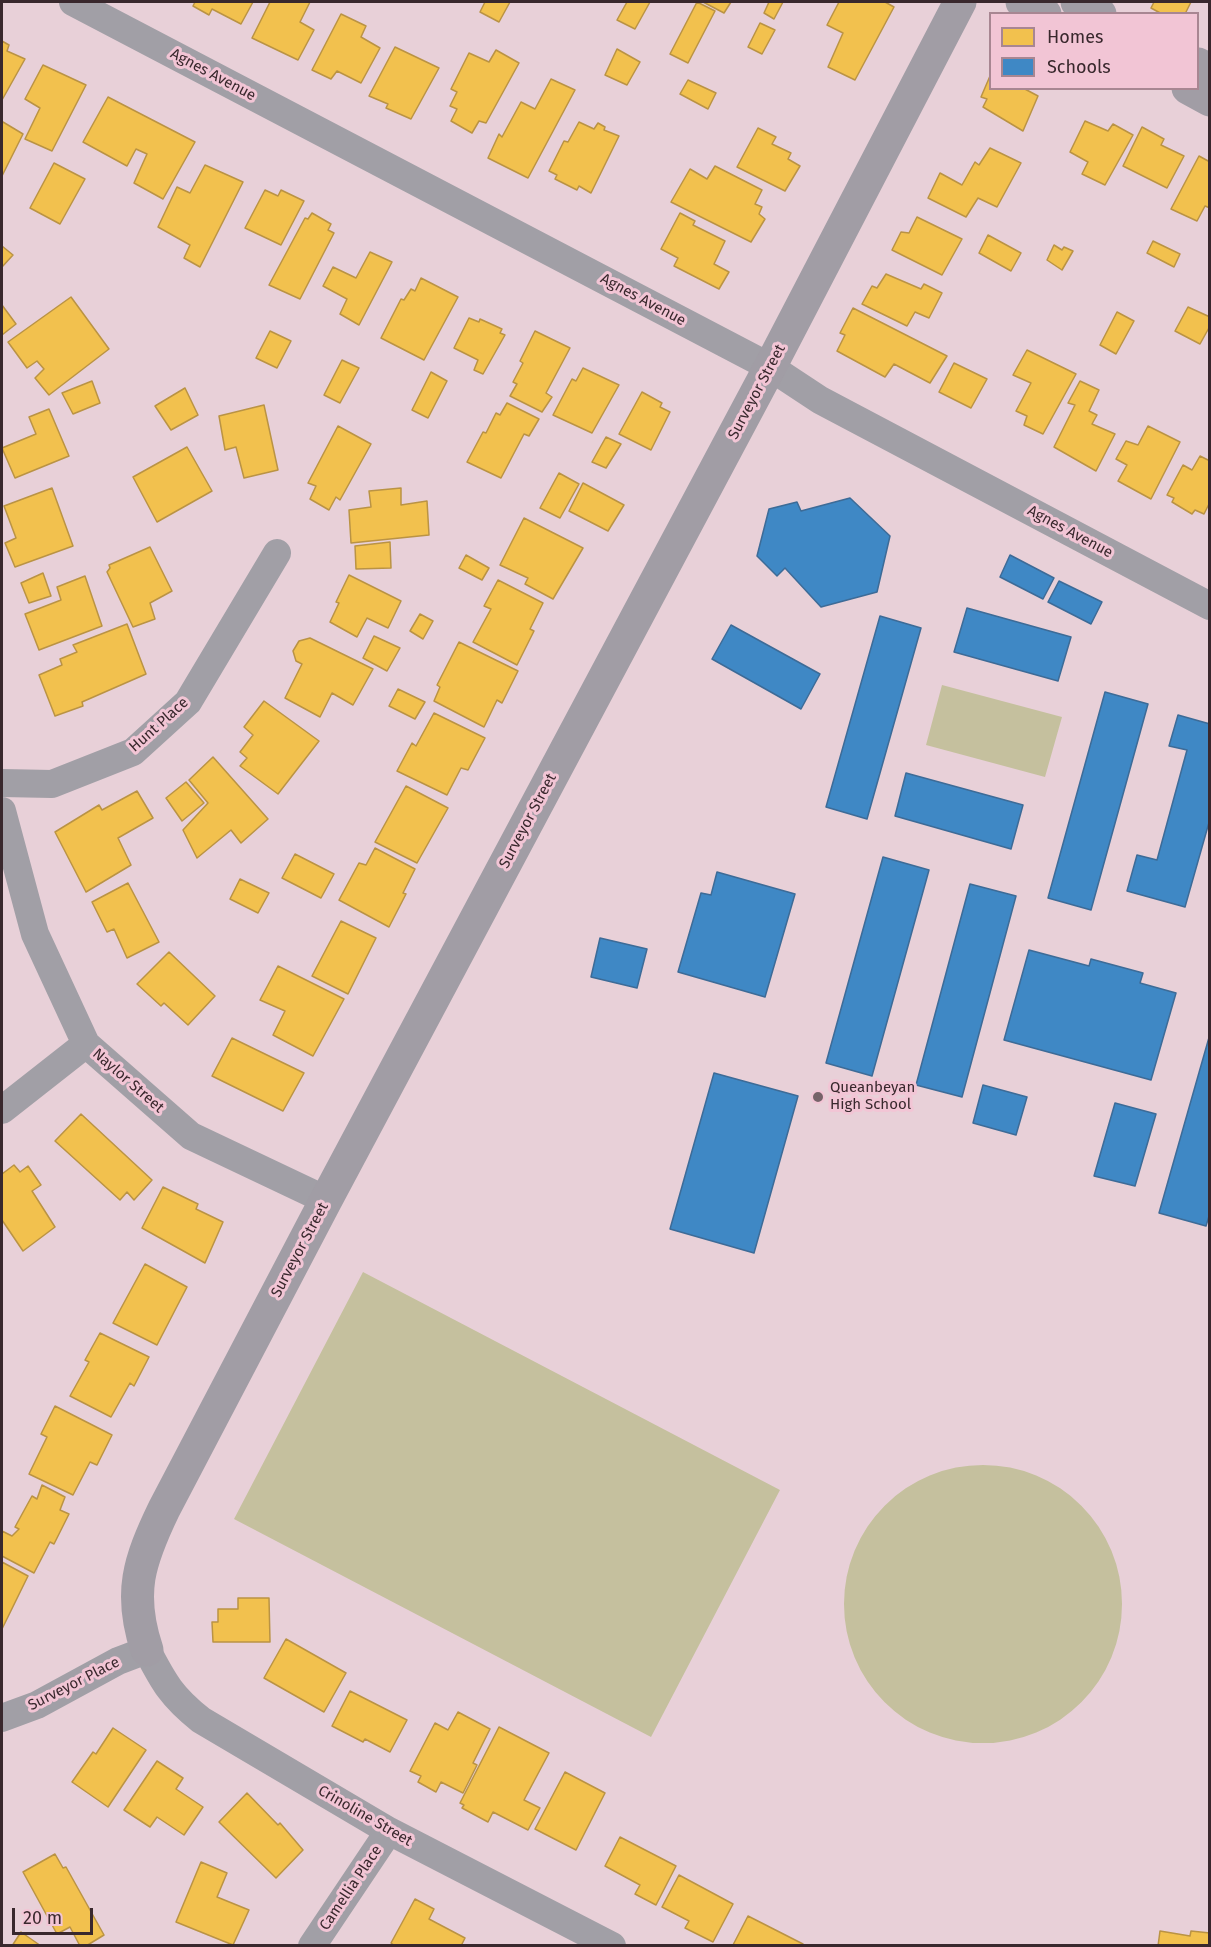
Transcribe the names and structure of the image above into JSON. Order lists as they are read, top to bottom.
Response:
{
  "streets": {
    "street": [
      "Agnes Avenue",
      "Surveyor Street",
      "Hunt Place",
      "Naylor Street",
      "Surveyor Place",
      "Crinoline Street",
      "Camellia Place"
    ]
  },
  "crossings": [
    ["Agnes Avenue", "Surveyor Street"],
    ["Surveyor Street", "Naylor Street"],
    ["Surveyor Street", "Surveyor Place"],
    ["Surveyor Street", "Crinoline Street"],
    ["Surveyor Place", "Crinoline Street"],
    ["Crinoline Street", "Camellia Place"]
  ],
  "places": ["Queanbeyan High School"],
  "legend": ["Homes", "Schools"],
  "scale_bar": "20 m"
}
